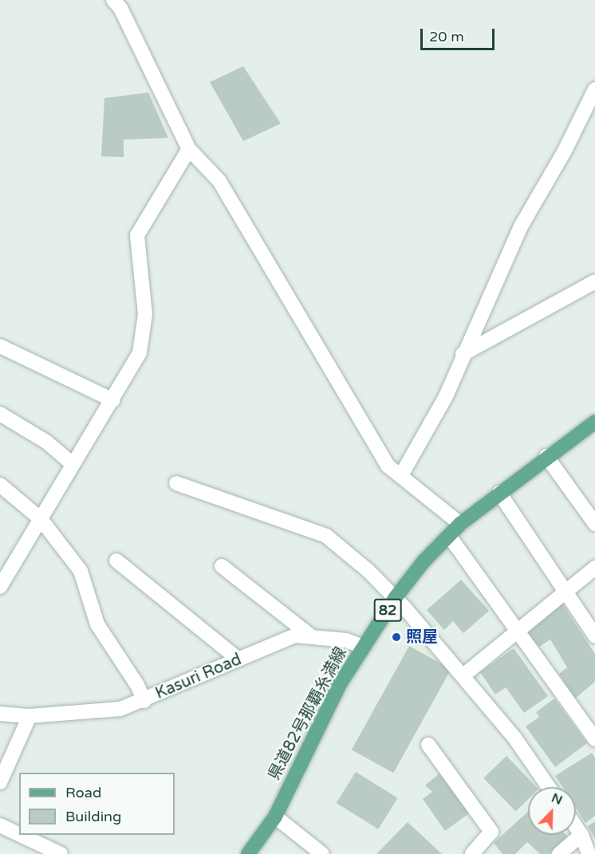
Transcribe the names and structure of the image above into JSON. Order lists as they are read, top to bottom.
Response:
{
  "streets": {
    "main road": ["82", "県道82号那覇糸満線"],
    "street": ["Kasuri Road"]
  },
  "crossings": [
    ["Kasuri Road", "県道82号那覇糸満線"]
  ],
  "places": ["照屋"],
  "legend": ["Road", "Building"],
  "scale_bar": "20 m",
  "north": "top right"
}
